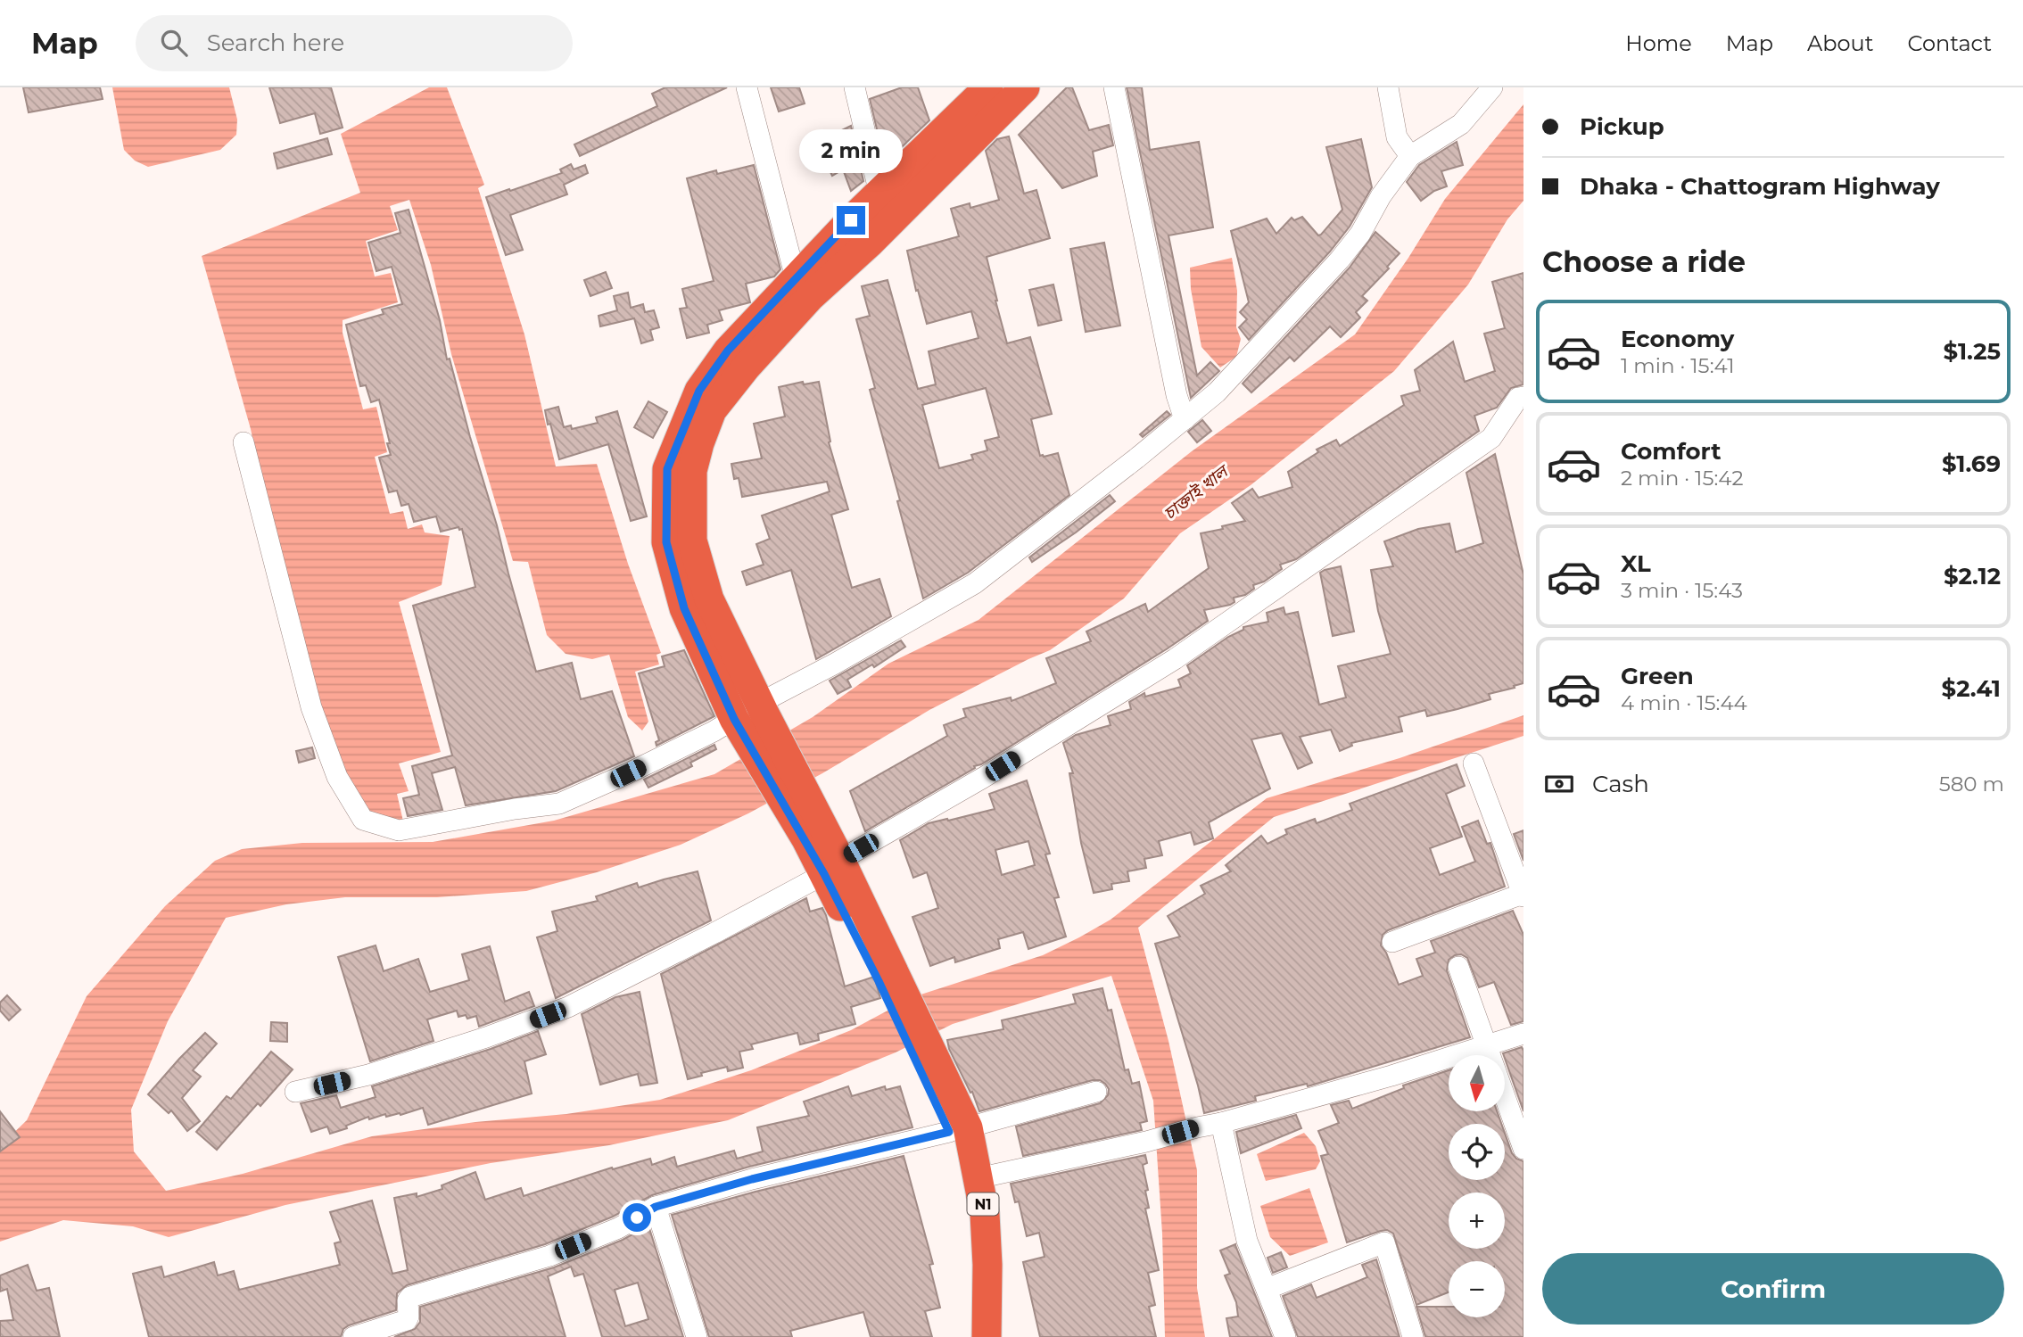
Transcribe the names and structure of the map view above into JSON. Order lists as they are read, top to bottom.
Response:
{
  "streets": {
    "highway": ["N1"]
  },
  "water": ["চাক্তাই খাল"],
  "north": "bottom",
  "page": {
    "header": "Map",
    "search": "Search here",
    "nav": [
      "Home",
      "Map",
      "About",
      "Contact"
    ],
    "banner": ["Pickup", "Dhaka - Chattogram Highway"],
    "bubble": "2 min",
    "heading": "Choose a ride",
    "list": [
      {
        "name": "Economy",
        "note": "1 min · 15:41",
        "value": "$1.25"
      },
      {
        "name": "Comfort",
        "note": "2 min · 15:42",
        "value": "$1.69"
      },
      {
        "name": "XL",
        "note": "3 min · 15:43",
        "value": "$2.12"
      },
      {
        "name": "Green",
        "note": "4 min · 15:44",
        "value": "$2.41"
      }
    ],
    "pay": ["Cash", "580 m"],
    "map_buttons": ["+", "−"],
    "buttons": "Confirm"
  }
}
